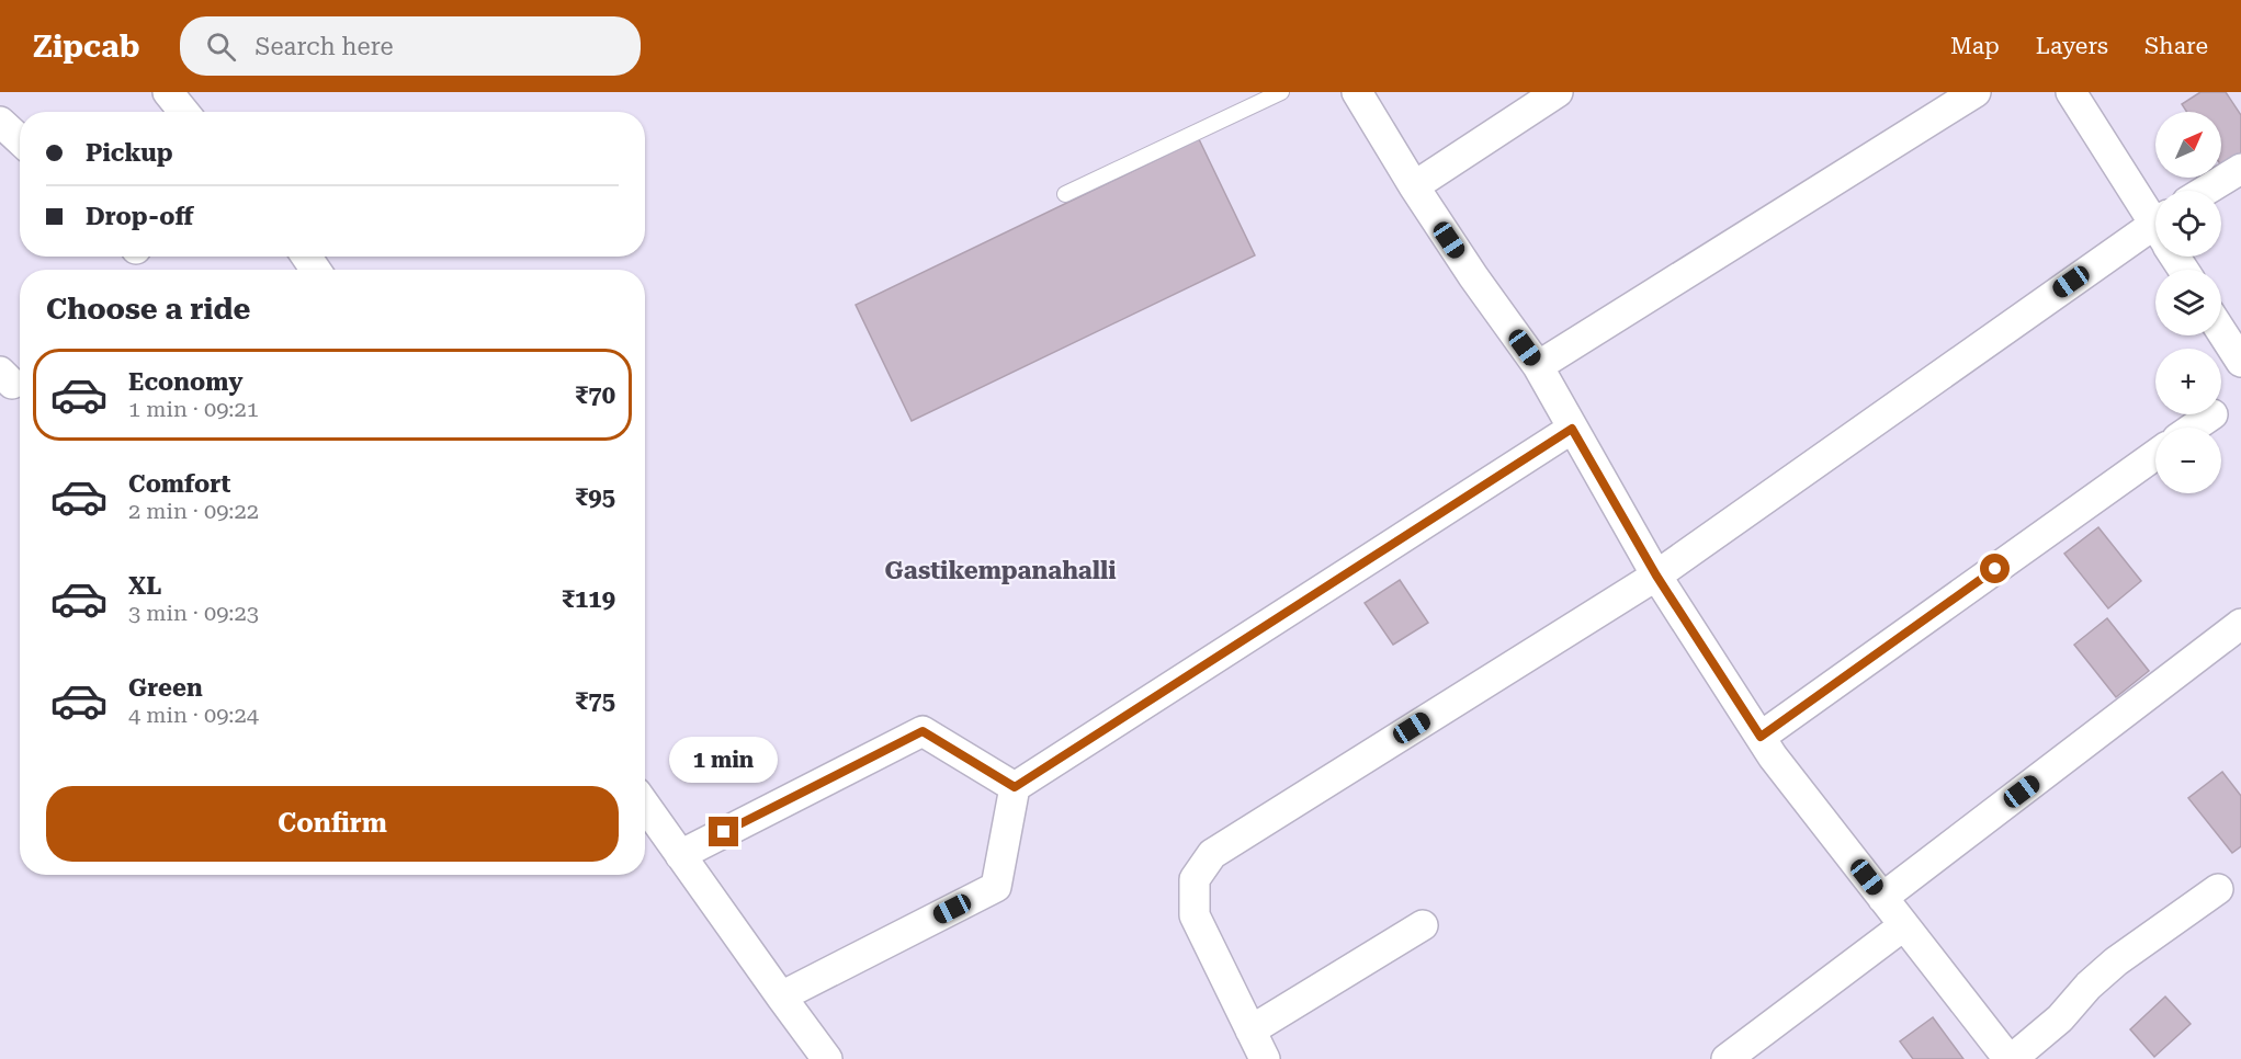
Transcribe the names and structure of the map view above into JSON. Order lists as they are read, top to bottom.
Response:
{
  "districts": ["Gastikempanahalli"],
  "north": "top right",
  "page": {
    "header": "Zipcab",
    "search": "Search here",
    "nav": ["Map", "Layers", "Share"],
    "map_buttons": ["+", "−"],
    "banner": ["Pickup", "Drop-off"],
    "heading": "Choose a ride",
    "list": [
      {
        "name": "Economy",
        "note": "1 min · 09:21",
        "value": "₹70"
      },
      {
        "name": "Comfort",
        "note": "2 min · 09:22",
        "value": "₹95"
      },
      {
        "name": "XL",
        "note": "3 min · 09:23",
        "value": "₹119"
      },
      {
        "name": "Green",
        "note": "4 min · 09:24",
        "value": "₹75"
      }
    ],
    "bubble": "1 min",
    "buttons": "Confirm"
  }
}
